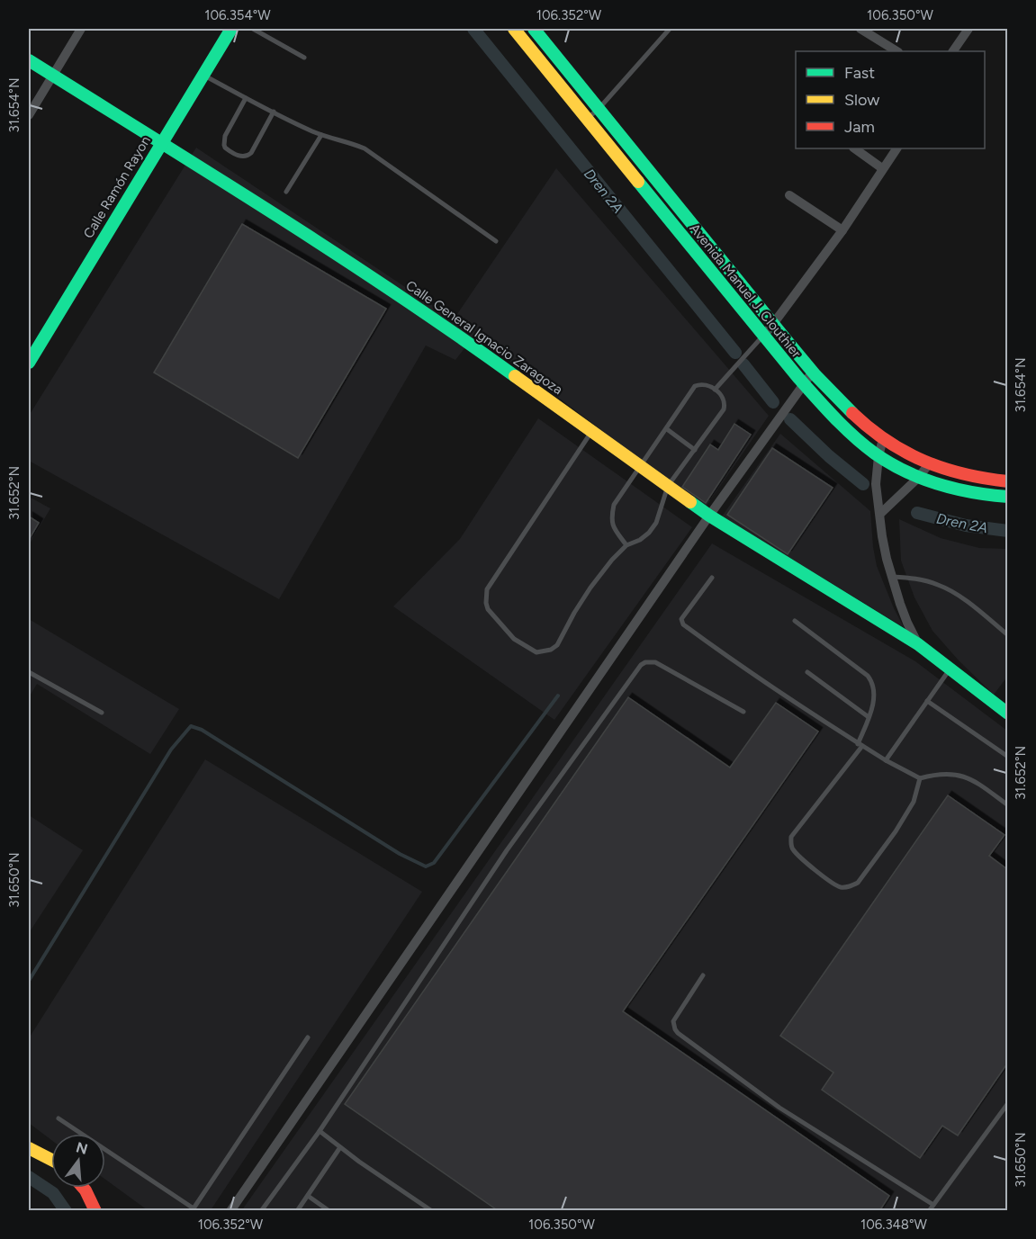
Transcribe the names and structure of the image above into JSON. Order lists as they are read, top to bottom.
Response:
{
  "streets": {
    "main road": ["Calle Ramón Rayon", "Avenida Manuel J. Clouthier", "Calle General Ignacio Zaragoza"]
  },
  "crossings": [
    ["Calle Ramón Rayon", "Calle General Ignacio Zaragoza"]
  ],
  "water": ["Dren 2A"],
  "legend": ["Fast", "Slow", "Jam"],
  "north": "top",
  "coordinates": [
    "106.354°W",
    "106.352°W",
    "106.350°W",
    "31.654°N",
    "31.652°N",
    "31.650°N",
    "106.348°W"
  ]
}
